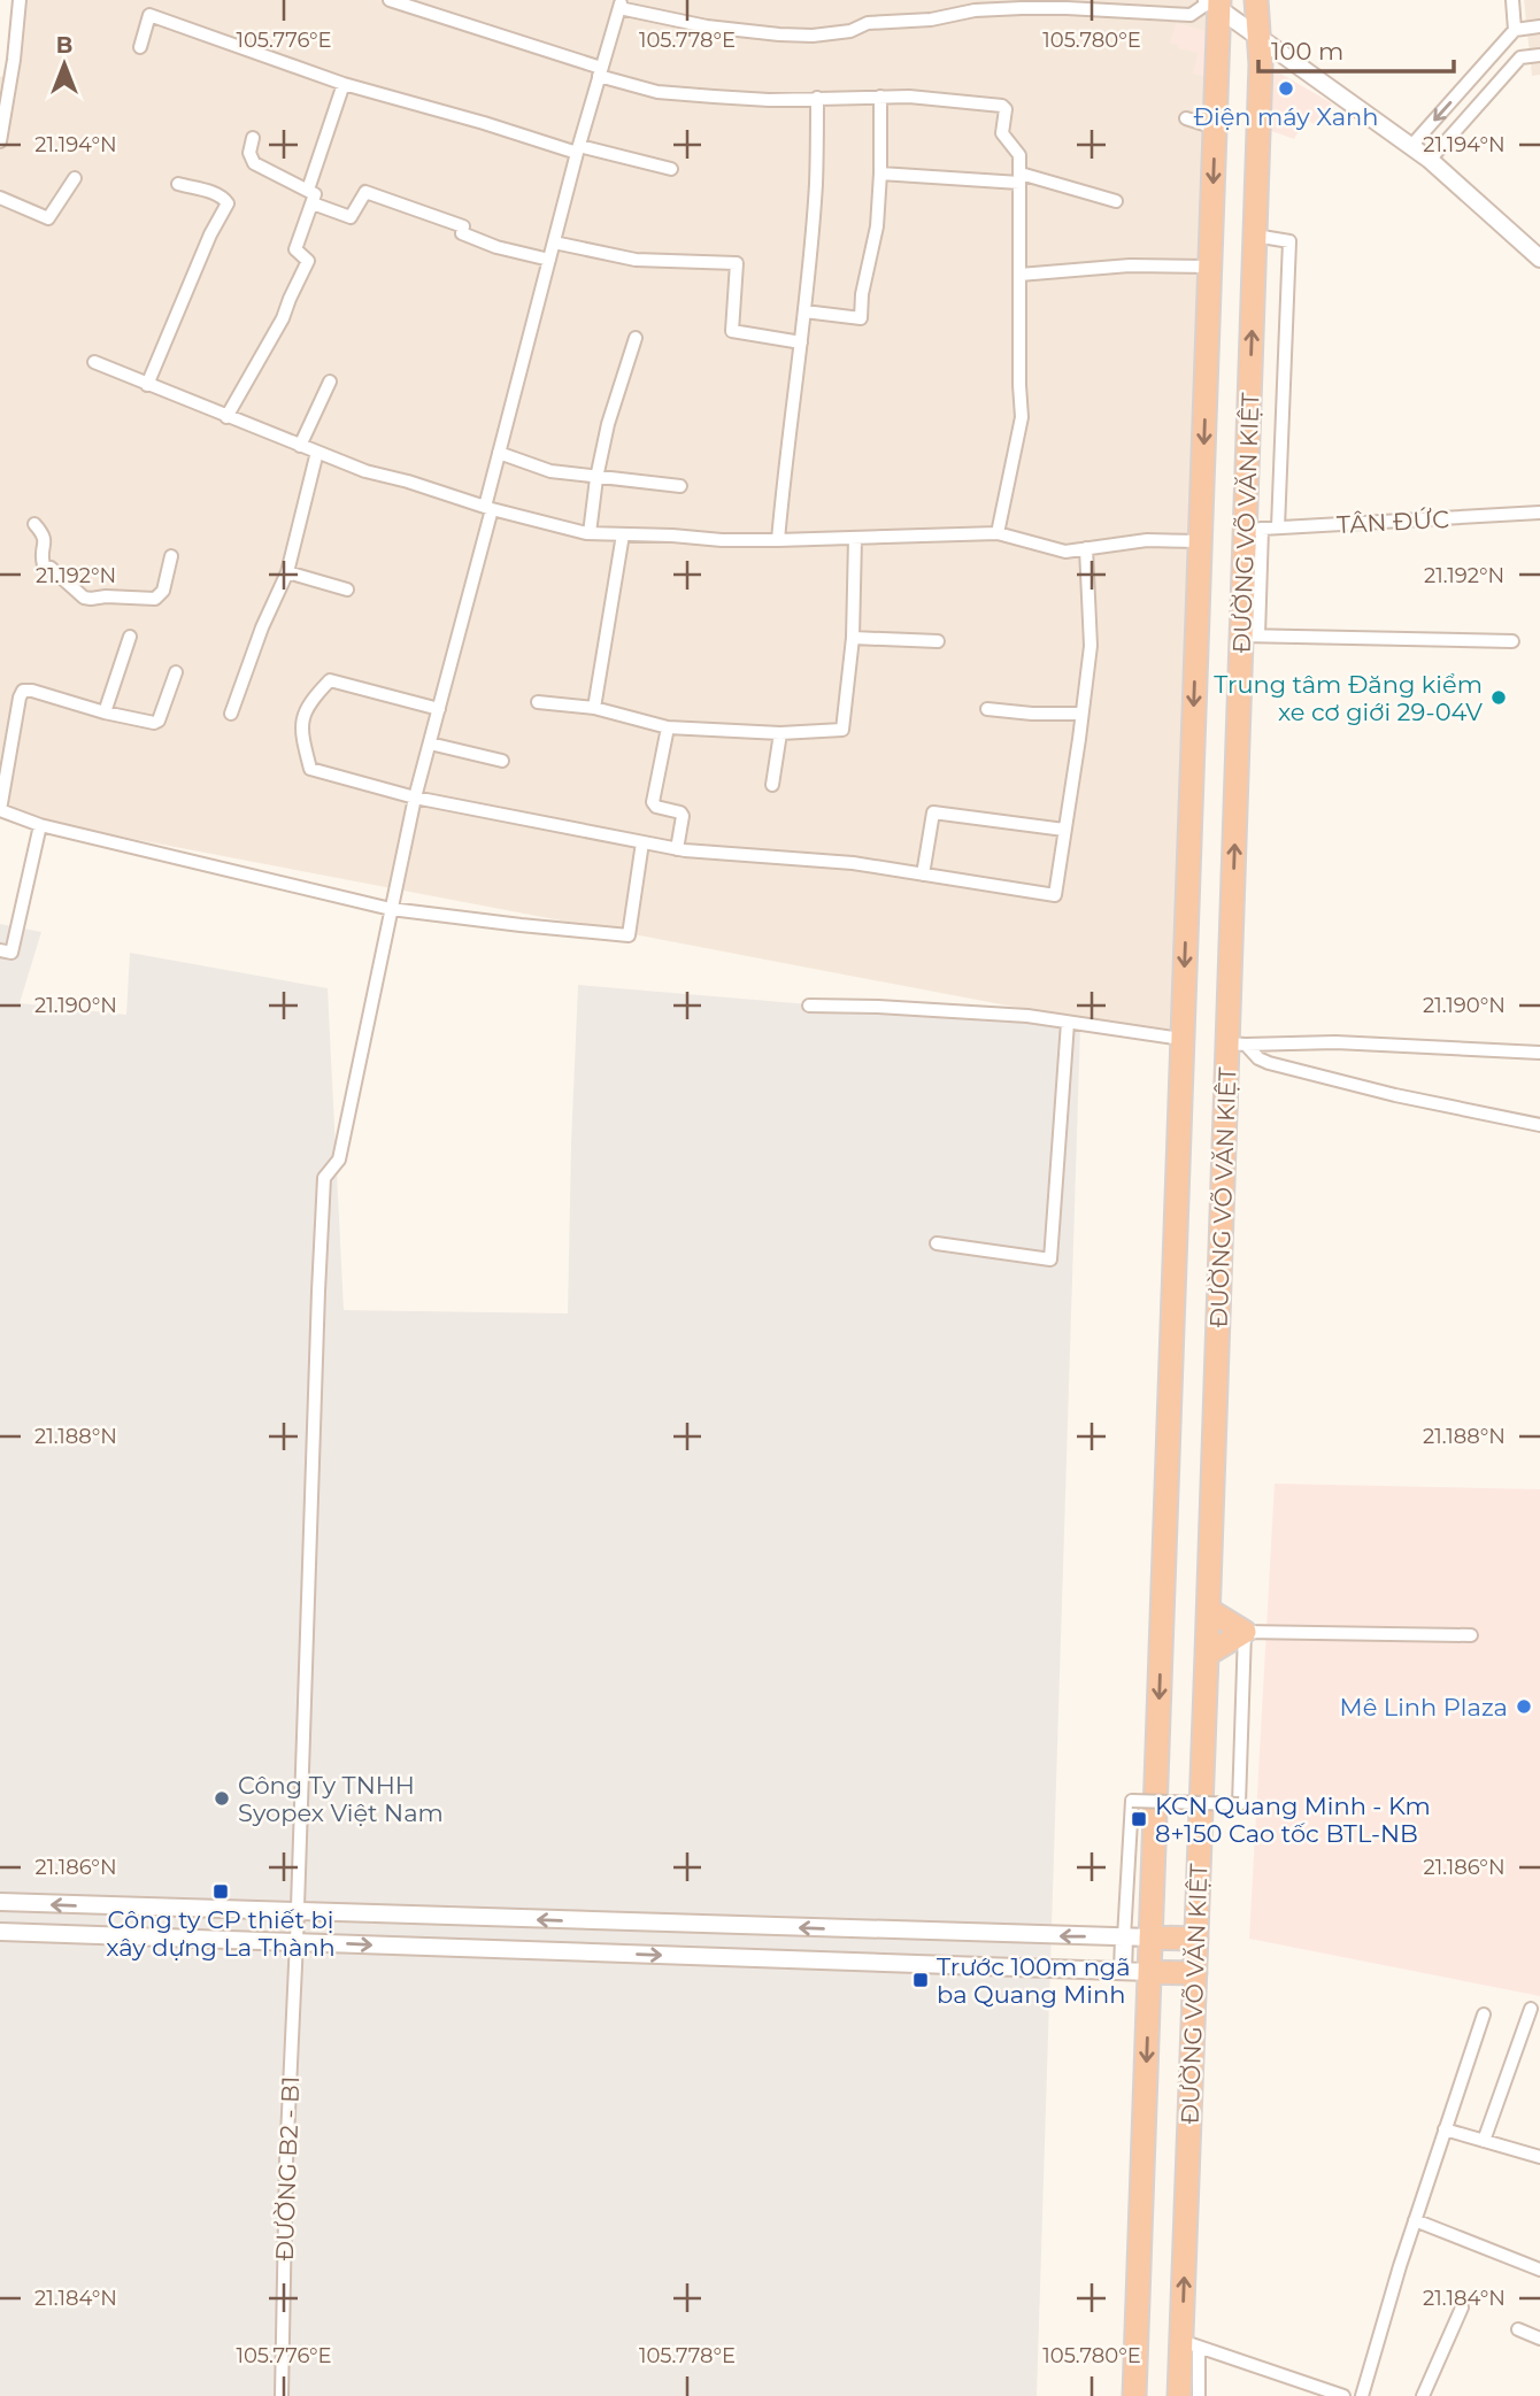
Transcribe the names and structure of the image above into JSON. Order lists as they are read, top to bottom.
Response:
{
  "streets": {
    "highway": ["ĐƯỜNG VÕ VĂN KIỆT"],
    "street": ["TÂN ĐỨC", "ĐƯỜNG B2 - B1"]
  },
  "crossings": [
    ["TÂN ĐỨC", "ĐƯỜNG VÕ VĂN KIỆT"]
  ],
  "places": {
    "other": [
      "Điện máy Xanh",
      "Trung tâm Đăng kiểm xe cơ giới 29-04V",
      "Mê Linh Plaza",
      "Công Ty TNHH Syopex Việt Nam"
    ],
    "transit": ["KCN Quang Minh - Km 8+150 Cao tốc BTL-NB", "Công ty CP thiết bị xây dựng La Thành", "Trước 100m ngã ba Quang Minh"]
  },
  "scale_bar": "100 m",
  "north": "top",
  "coordinates": [
    "105.776°E",
    "105.778°E",
    "105.780°E",
    "21.194°N",
    "21.192°N",
    "21.190°N",
    "21.188°N",
    "21.186°N",
    "21.184°N"
  ]
}
